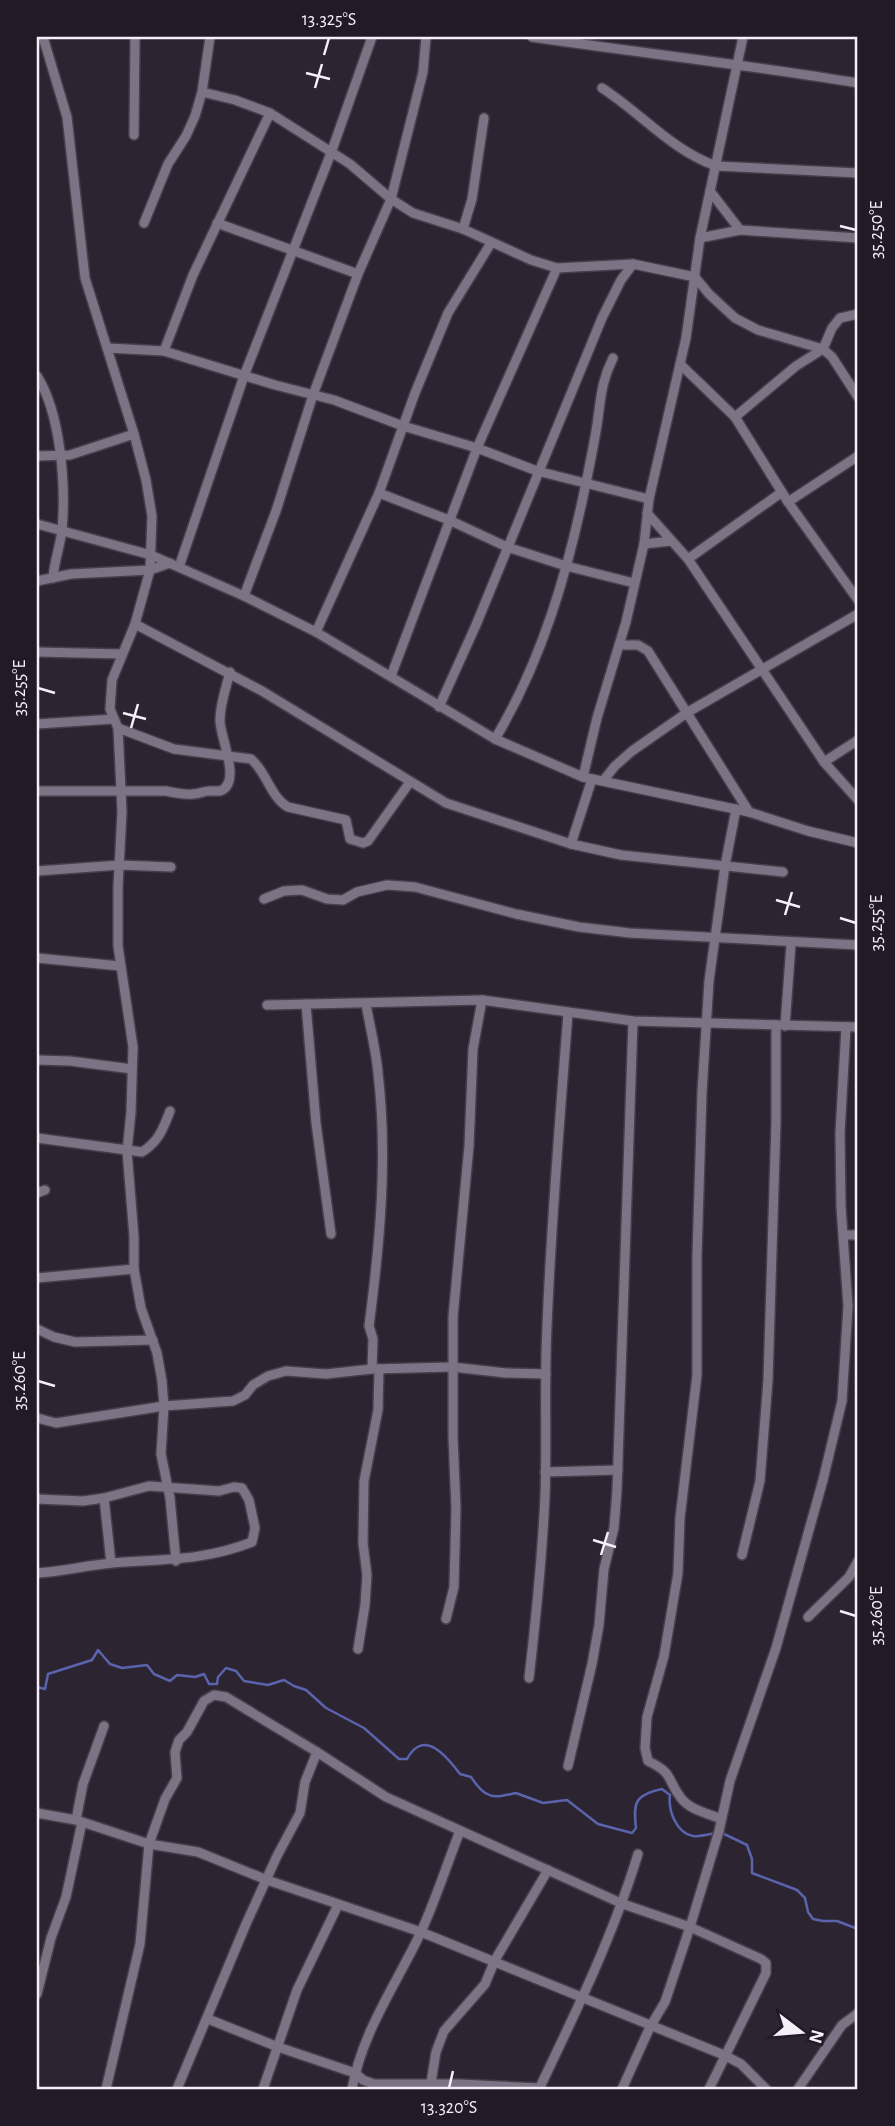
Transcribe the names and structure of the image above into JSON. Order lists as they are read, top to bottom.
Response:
{
  "north": "right",
  "coordinates": [
    "13.325°S",
    "35.250°E",
    "35.255°E",
    "35.260°E",
    "13.320°S"
  ]
}
